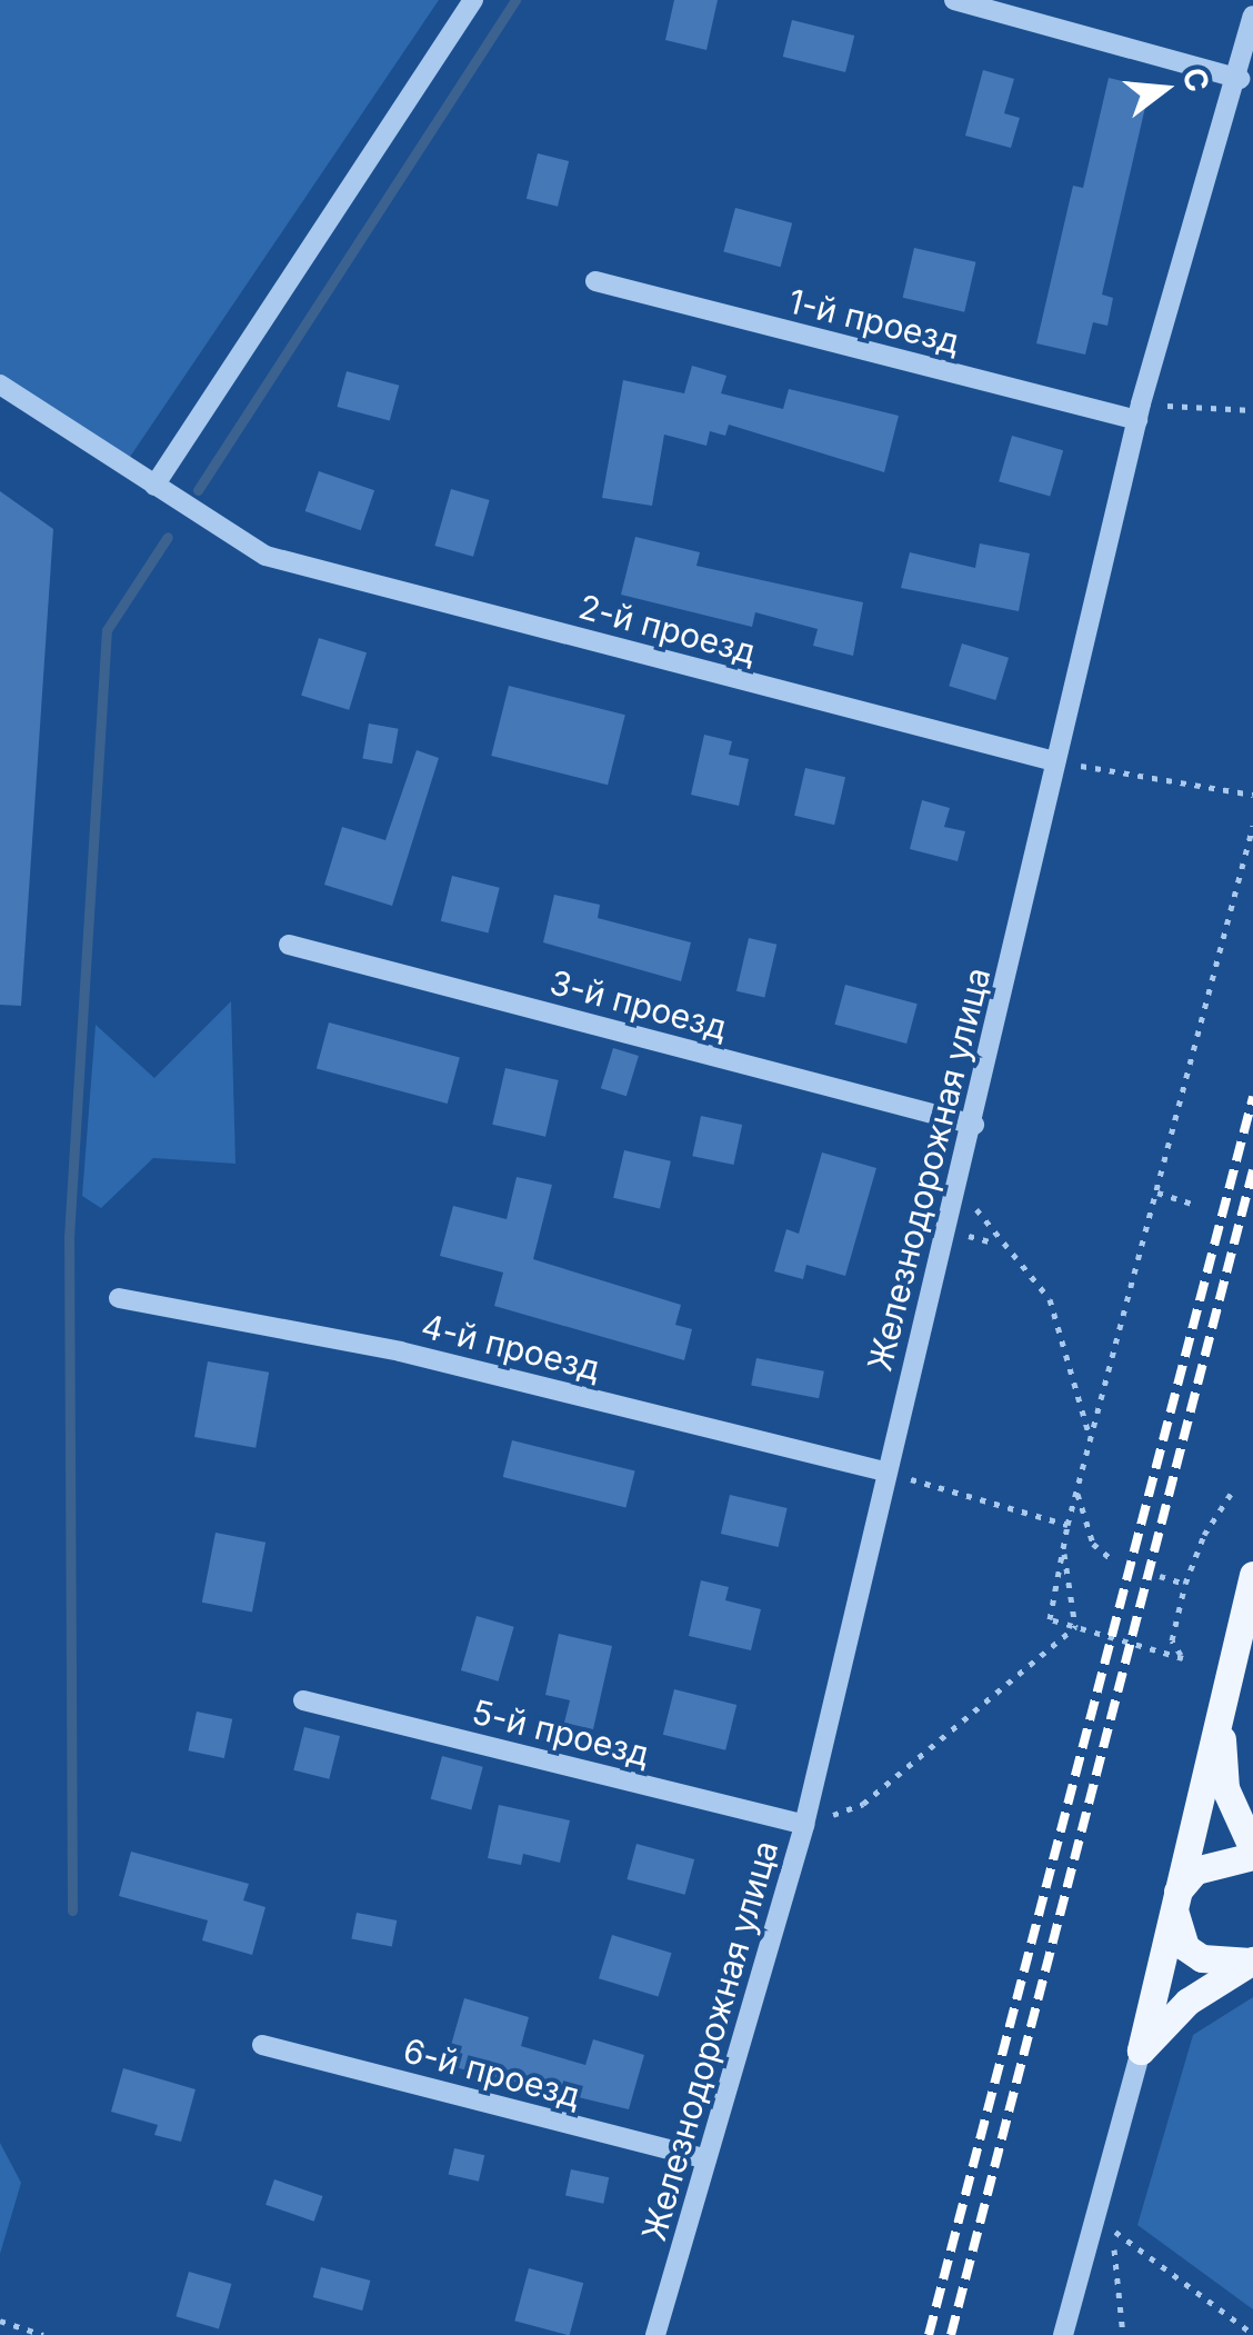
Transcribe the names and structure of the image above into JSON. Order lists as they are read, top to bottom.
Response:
{
  "streets": {
    "street": [
      "1-й проезд",
      "2-й проезд",
      "3-й проезд",
      "Железнодорожная улица",
      "4-й проезд",
      "5-й проезд",
      "6-й проезд"
    ]
  },
  "crossings": [
    ["1-й проезд", "Железнодорожная улица"],
    ["2-й проезд", "Железнодорожная улица"],
    ["3-й проезд", "Железнодорожная улица"],
    ["Железнодорожная улица", "4-й проезд"],
    ["Железнодорожная улица", "5-й проезд"],
    ["Железнодорожная улица", "6-й проезд"]
  ],
  "north": "right"
}
